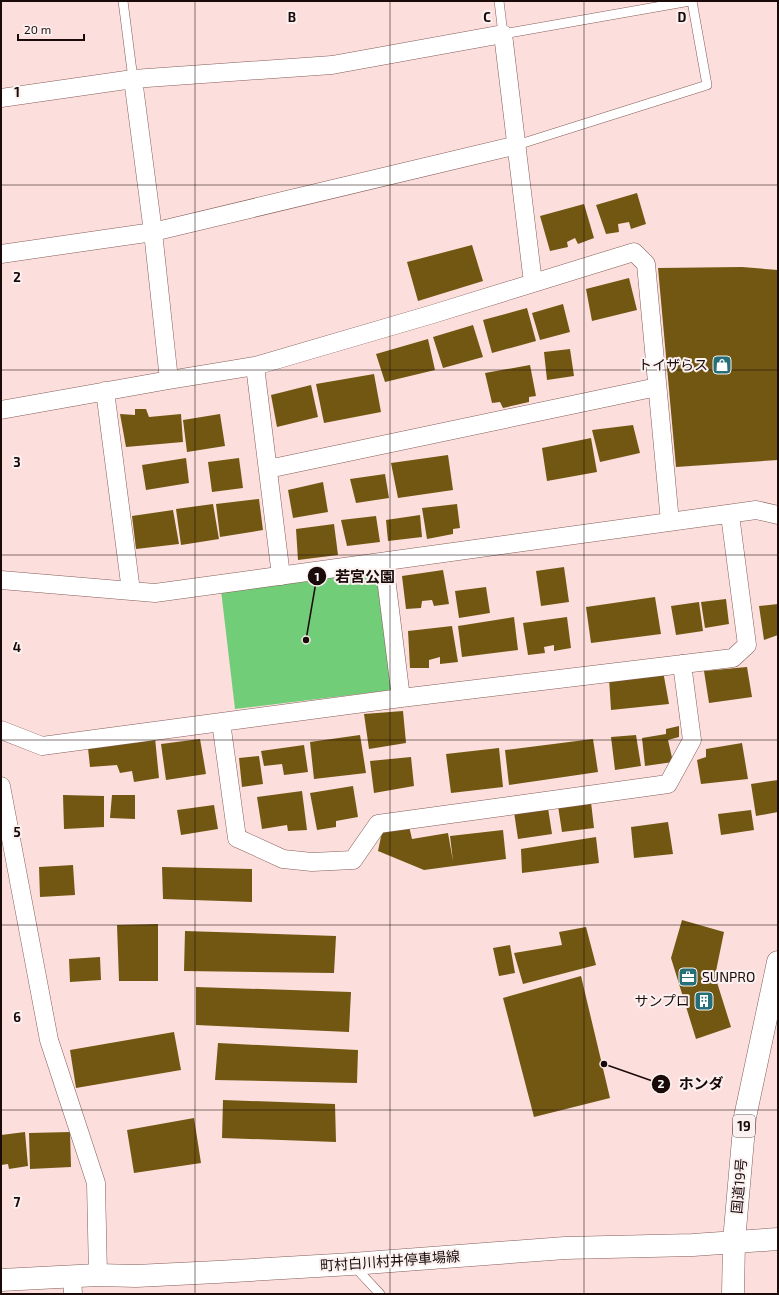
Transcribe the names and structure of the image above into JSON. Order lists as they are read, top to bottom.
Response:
{
  "streets": {
    "main road": ["19", "国道19号", "町村白川村井停車場線"]
  },
  "crossings": [
    ["国道19号", "町村白川村井停車場線"]
  ],
  "places": {
    "shop": ["トイザらス"],
    "other": ["若宮公園", "ホンダ"],
    "office": ["SUNPRO"],
    "building": ["サンプロ"]
  },
  "scale_bar": "20 m",
  "grid": {
    "columns": ["B", "C", "D"],
    "rows": [
      "1",
      "2",
      "3",
      "4",
      "5",
      "6",
      "7"
    ]
  }
}
